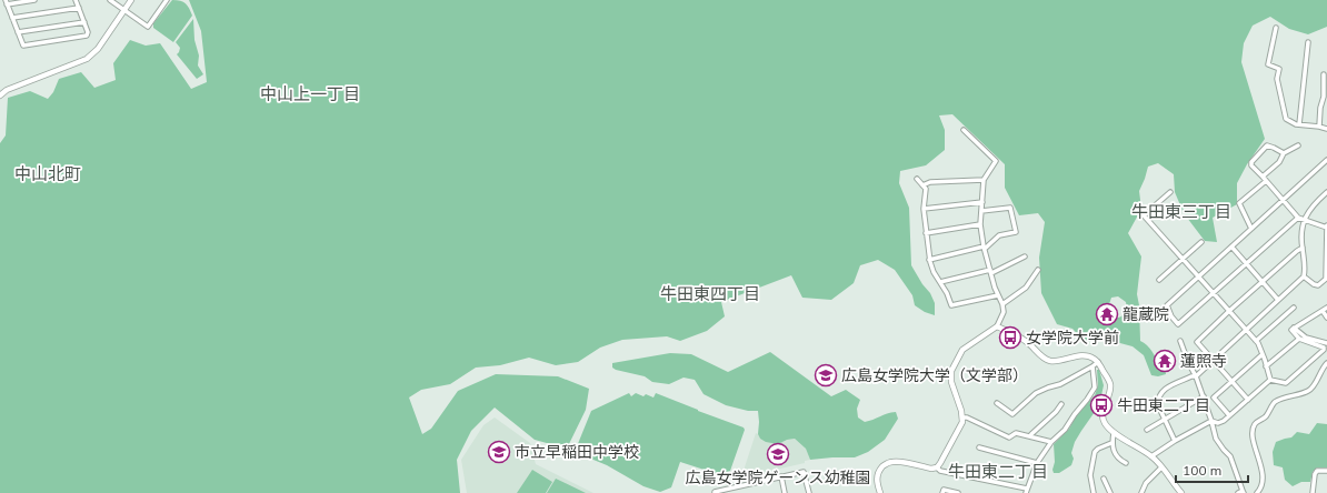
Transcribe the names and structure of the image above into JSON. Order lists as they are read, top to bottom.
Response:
{
  "districts": [
    "中山上一丁目",
    "中山北町",
    "牛田東三丁目",
    "牛田東四丁目",
    "牛田東二丁目"
  ],
  "places": {
    "temple": ["龍蔵院", "蓮照寺"],
    "bus stop": ["女学院大学前", "牛田東二丁目"],
    "school or university": ["広島女学院大学（文学部）", "市立早稲田中学校", "広島女学院ゲーンス幼稚園"]
  },
  "scale_bar": "100 m"
}
